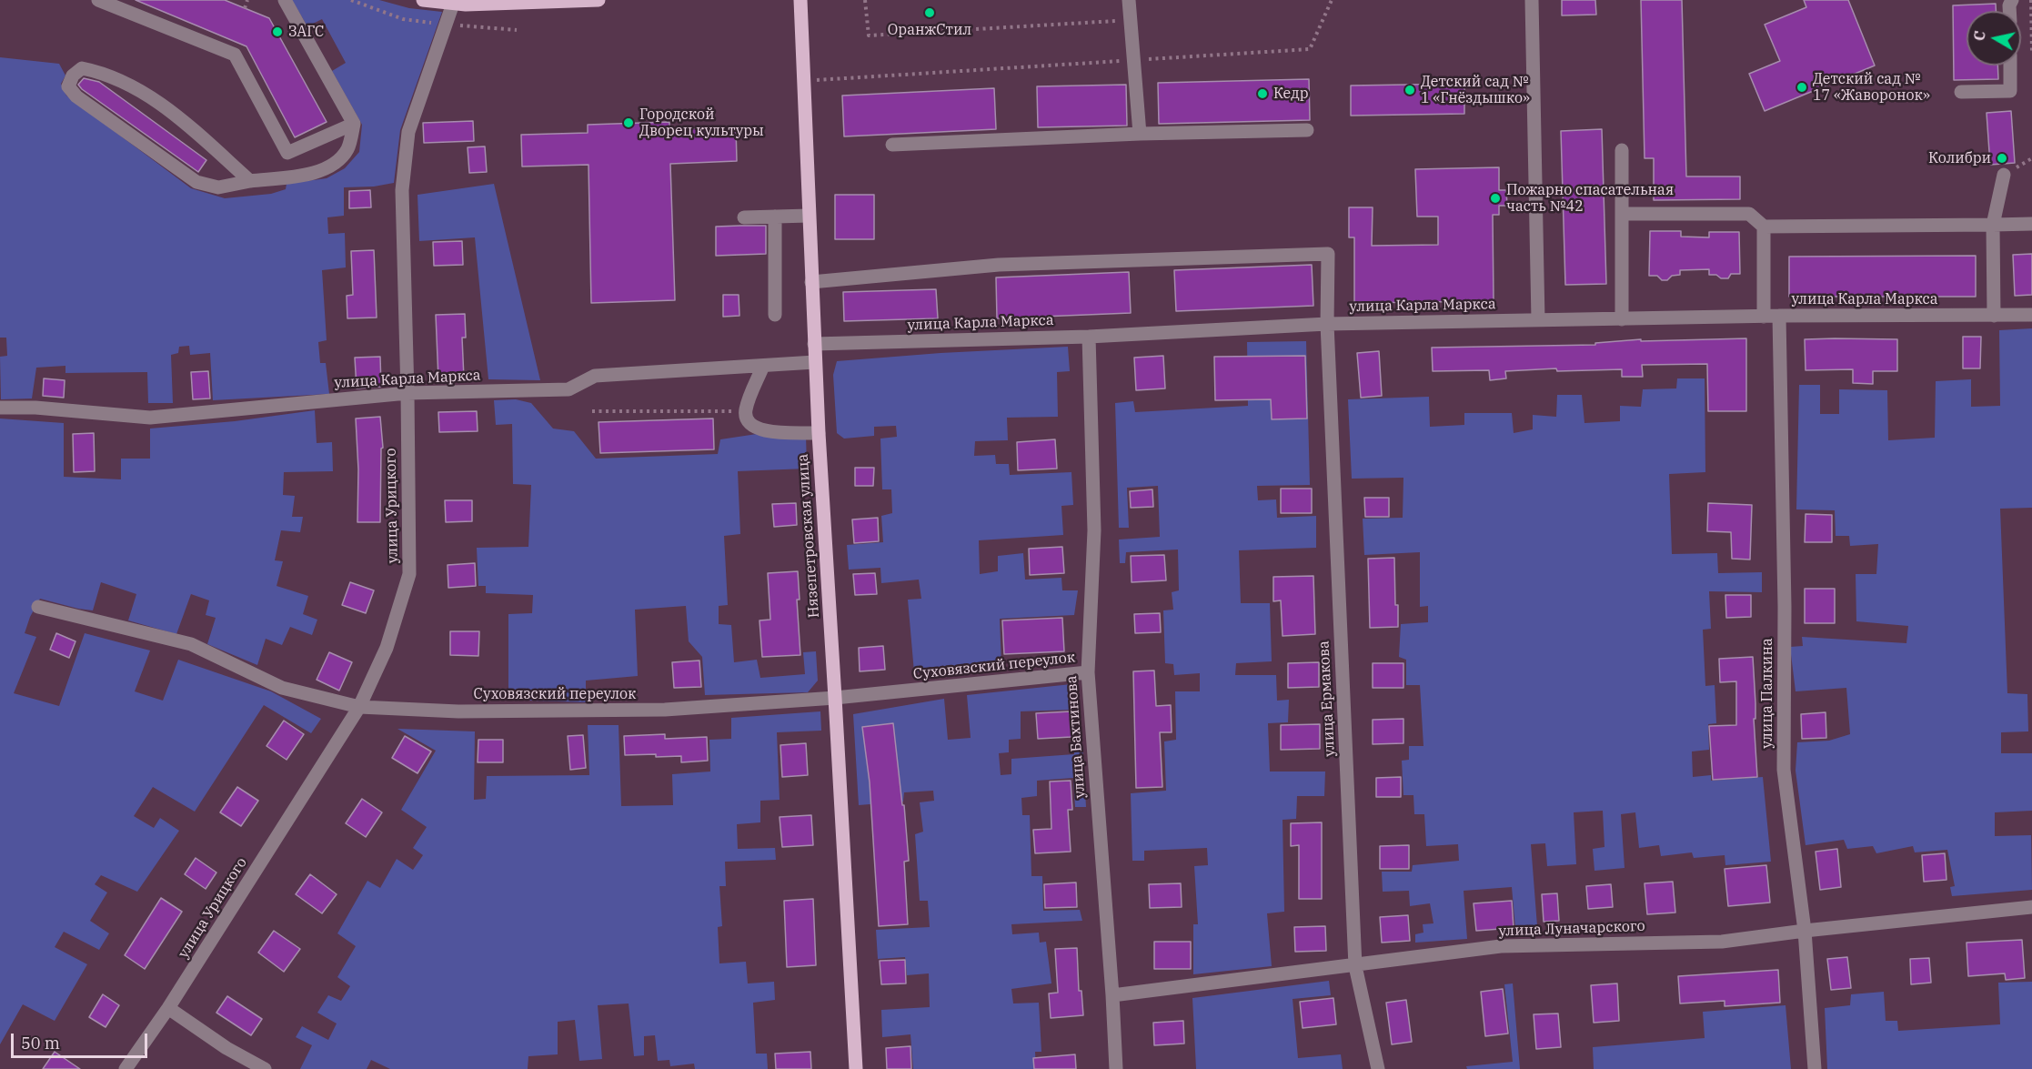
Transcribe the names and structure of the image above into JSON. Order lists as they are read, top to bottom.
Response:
{
  "streets": {
    "main road": ["Нязепетровская улица"],
    "street": [
      "улица Карла Маркса",
      "улица Урицкого",
      "Суховязский переулок",
      "улица Палкина",
      "улица Ермакова",
      "улица Бахтинова",
      "улица Луначарского"
    ]
  },
  "crossings": [
    ["улица Карла Маркса", "улица Урицкого"],
    ["улица Карла Маркса", "Нязепетровская улица"],
    ["улица Карла Маркса", "улица Палкина"],
    ["улица Карла Маркса", "улица Ермакова"],
    ["улица Карла Маркса", "улица Бахтинова"],
    ["улица Урицкого", "Суховязский переулок"],
    ["Нязепетровская улица", "Суховязский переулок"],
    ["Нязепетровская улица", "улица Ермакова"],
    ["Суховязский переулок", "улица Бахтинова"],
    ["улица Палкина", "улица Луначарского"],
    ["улица Ермакова", "улица Луначарского"],
    ["улица Бахтинова", "улица Луначарского"]
  ],
  "places": [
    "ОранжСтил",
    "ЗАГС",
    "Детский сад № 17 «Жаворонок»",
    "Детский сад № 1 «Гнёздышко»",
    "Кедр",
    "Городской Дворец культуры",
    "Колибри",
    "Пожарно спасательная часть №42"
  ],
  "scale_bar": "50 m",
  "north": "left"
}
